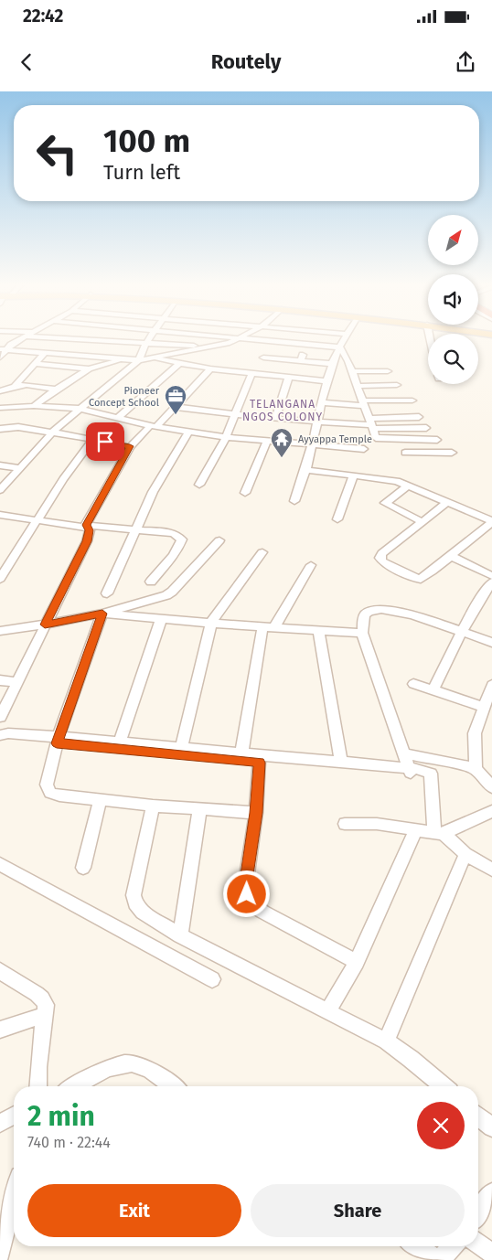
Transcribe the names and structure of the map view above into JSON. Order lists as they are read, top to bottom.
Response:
{
  "districts": ["TELANGANA NGOS COLONY"],
  "places": {
    "office": ["Pioneer Concept School"],
    "temple": ["Ayyappa Temple"]
  },
  "north": "top right",
  "page": {
    "status": "22:42",
    "header": "Routely",
    "turn": ["100 m", "Turn left"],
    "heading": ["2 min", "740 m · 22:44"],
    "buttons": ["Exit", "Share"]
  }
}
